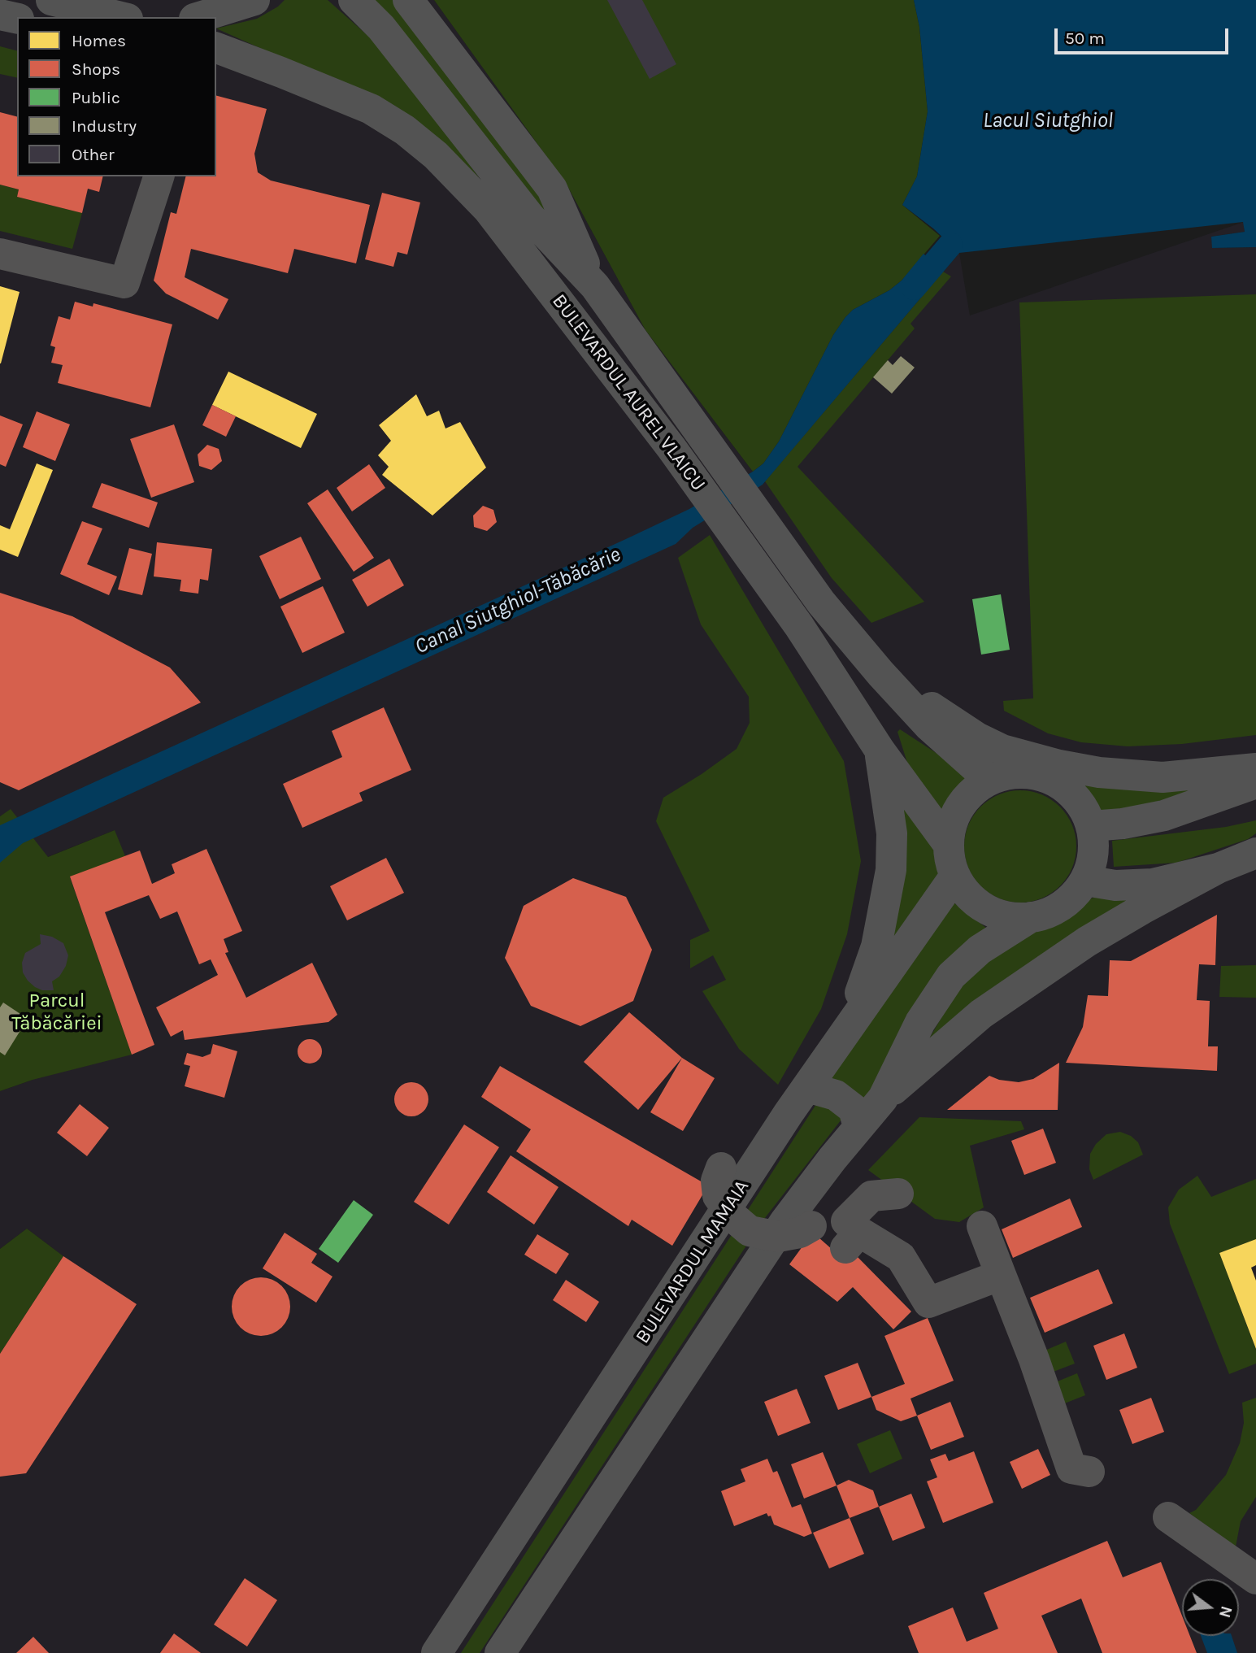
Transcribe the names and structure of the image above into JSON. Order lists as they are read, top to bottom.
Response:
{
  "streets": {
    "main road": ["BULEVARDUL AUREL VLAICU", "BULEVARDUL MAMAIA"]
  },
  "crossings": [
    ["BULEVARDUL AUREL VLAICU", "BULEVARDUL MAMAIA"]
  ],
  "water": ["Lacul Siutghiol", "Canal Siutghiol-Tăbăcărie"],
  "parks": ["Parcul Tăbăcăriei"],
  "legend": [
    "Homes",
    "Shops",
    "Public",
    "Industry",
    "Other"
  ],
  "scale_bar": "50 m",
  "north": "right"
}
